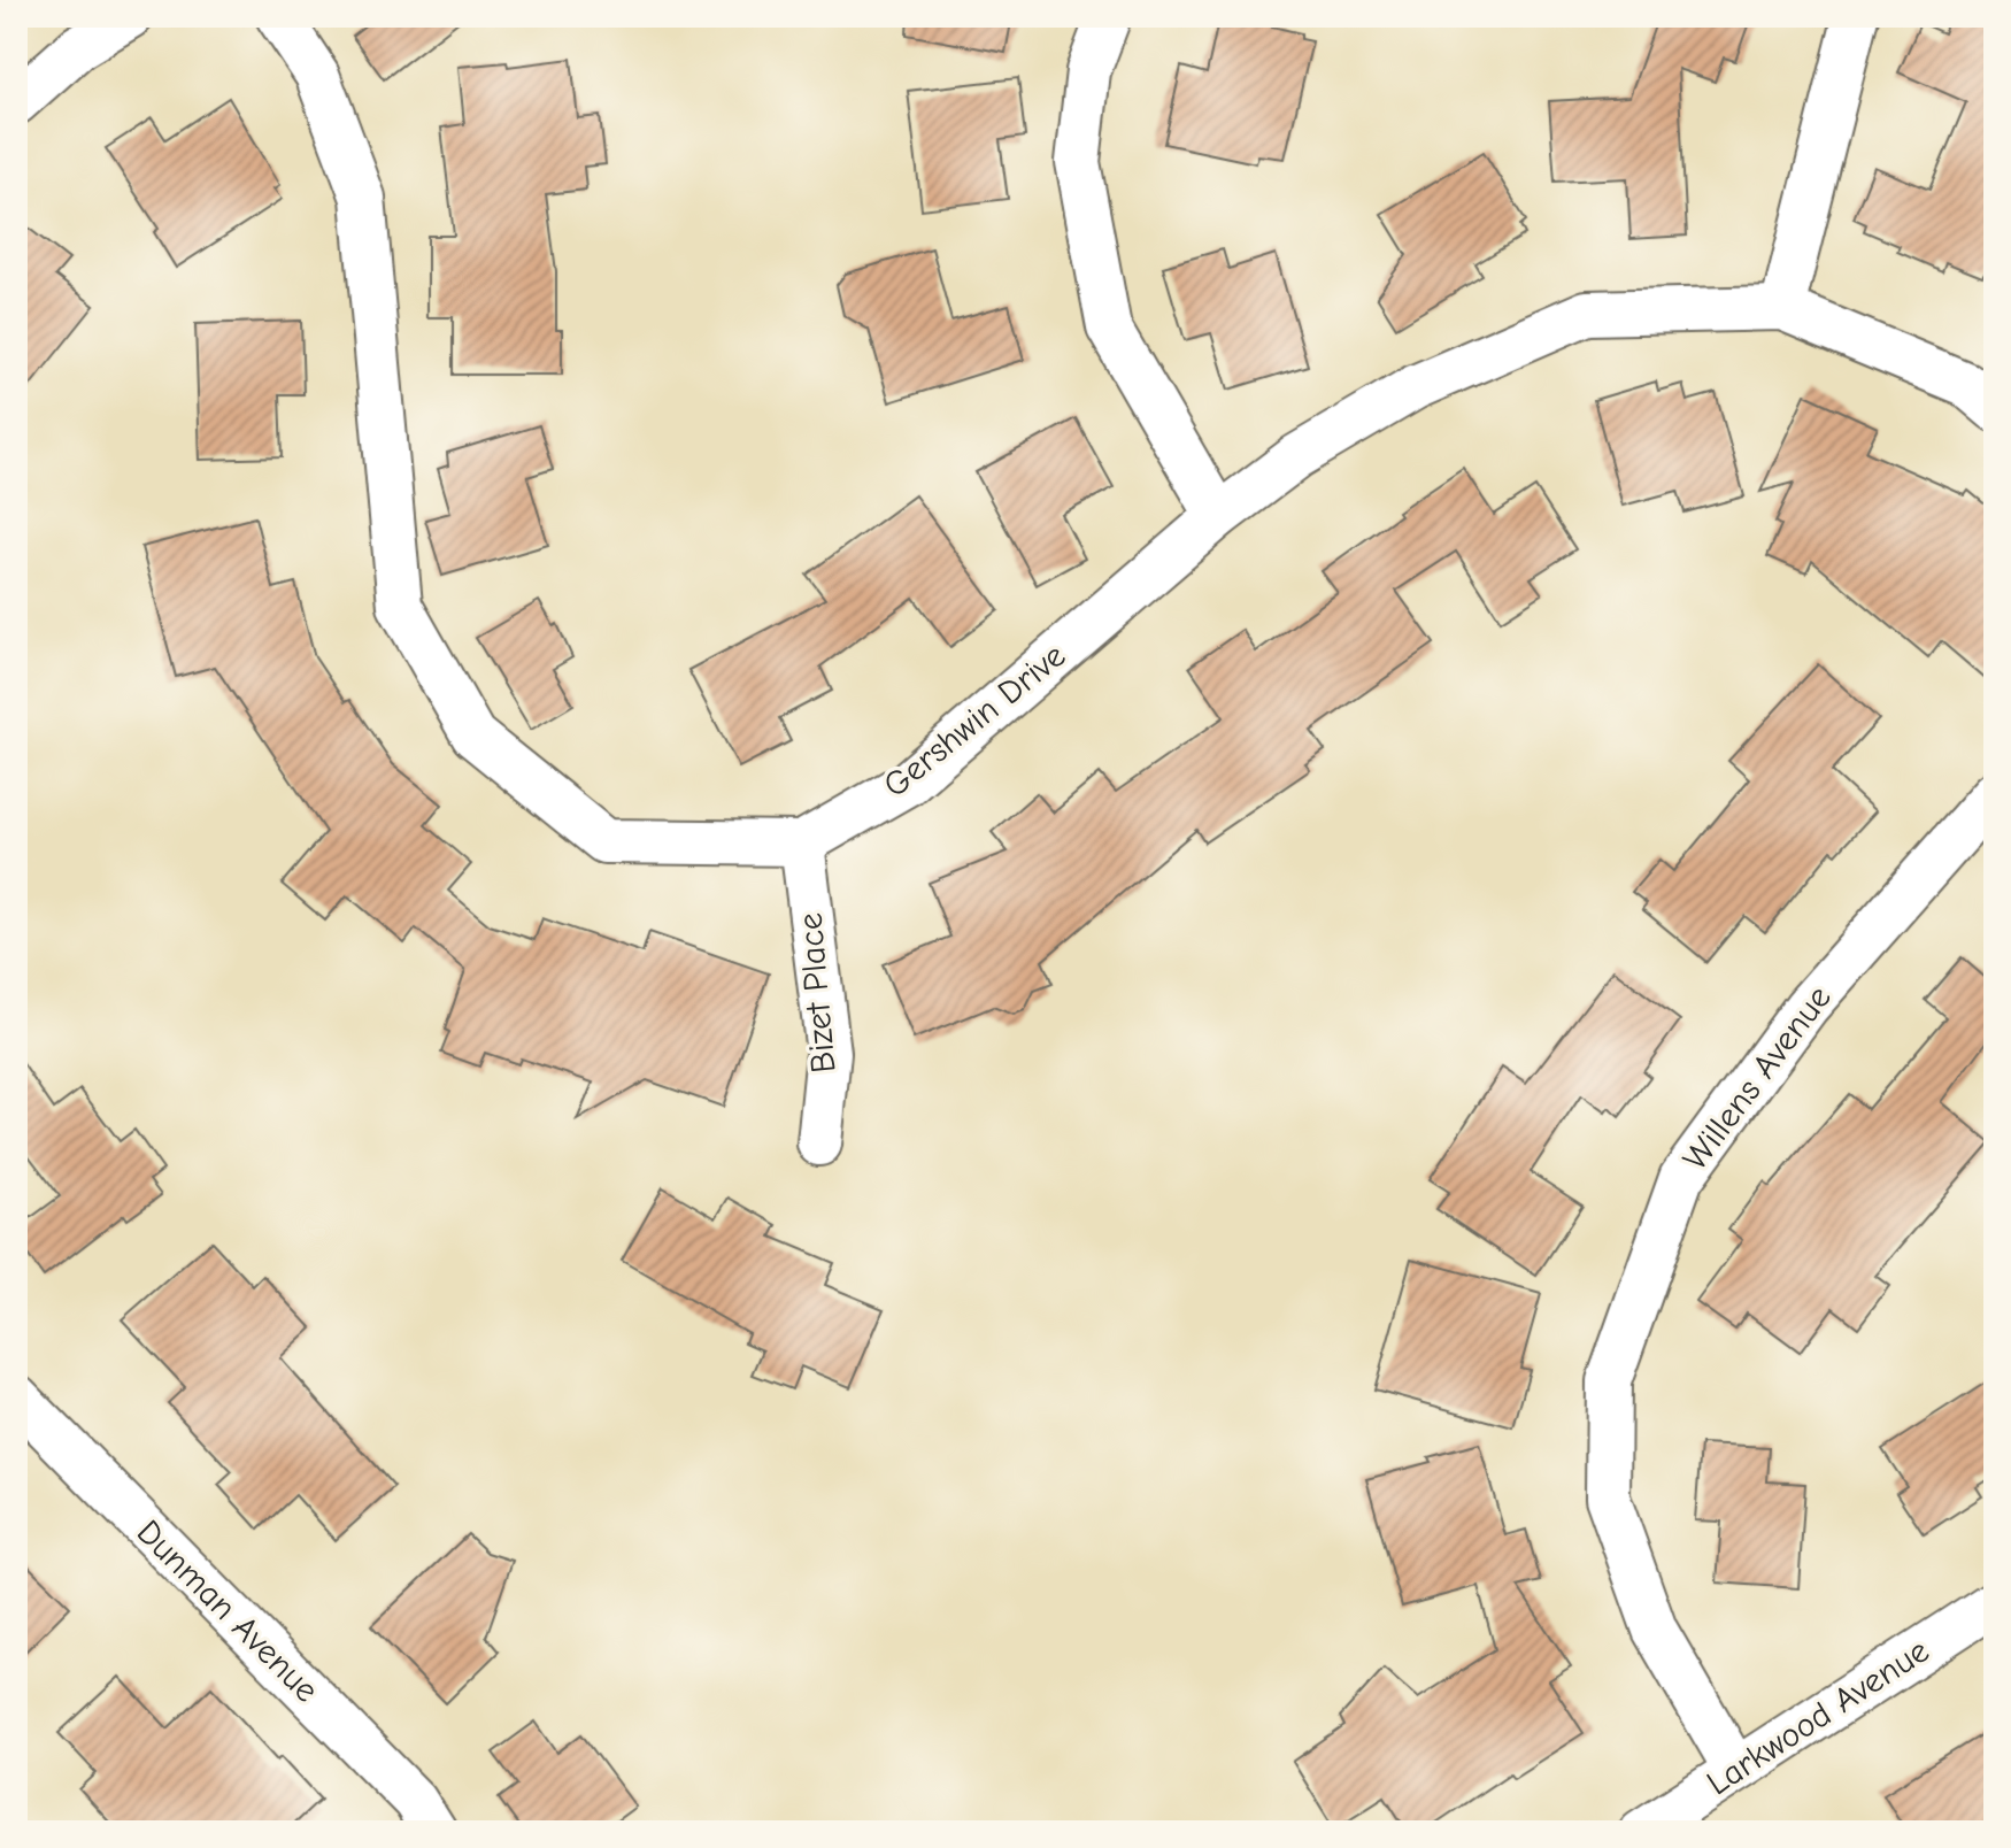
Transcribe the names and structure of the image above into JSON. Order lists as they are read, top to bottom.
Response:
{
  "streets": {
    "street": [
      "Gershwin Drive",
      "Bizet Place",
      "Willens Avenue",
      "Dunman Avenue",
      "Larkwood Avenue"
    ]
  },
  "crossings": [
    ["Gershwin Drive", "Bizet Place"],
    ["Willens Avenue", "Larkwood Avenue"]
  ]
}
